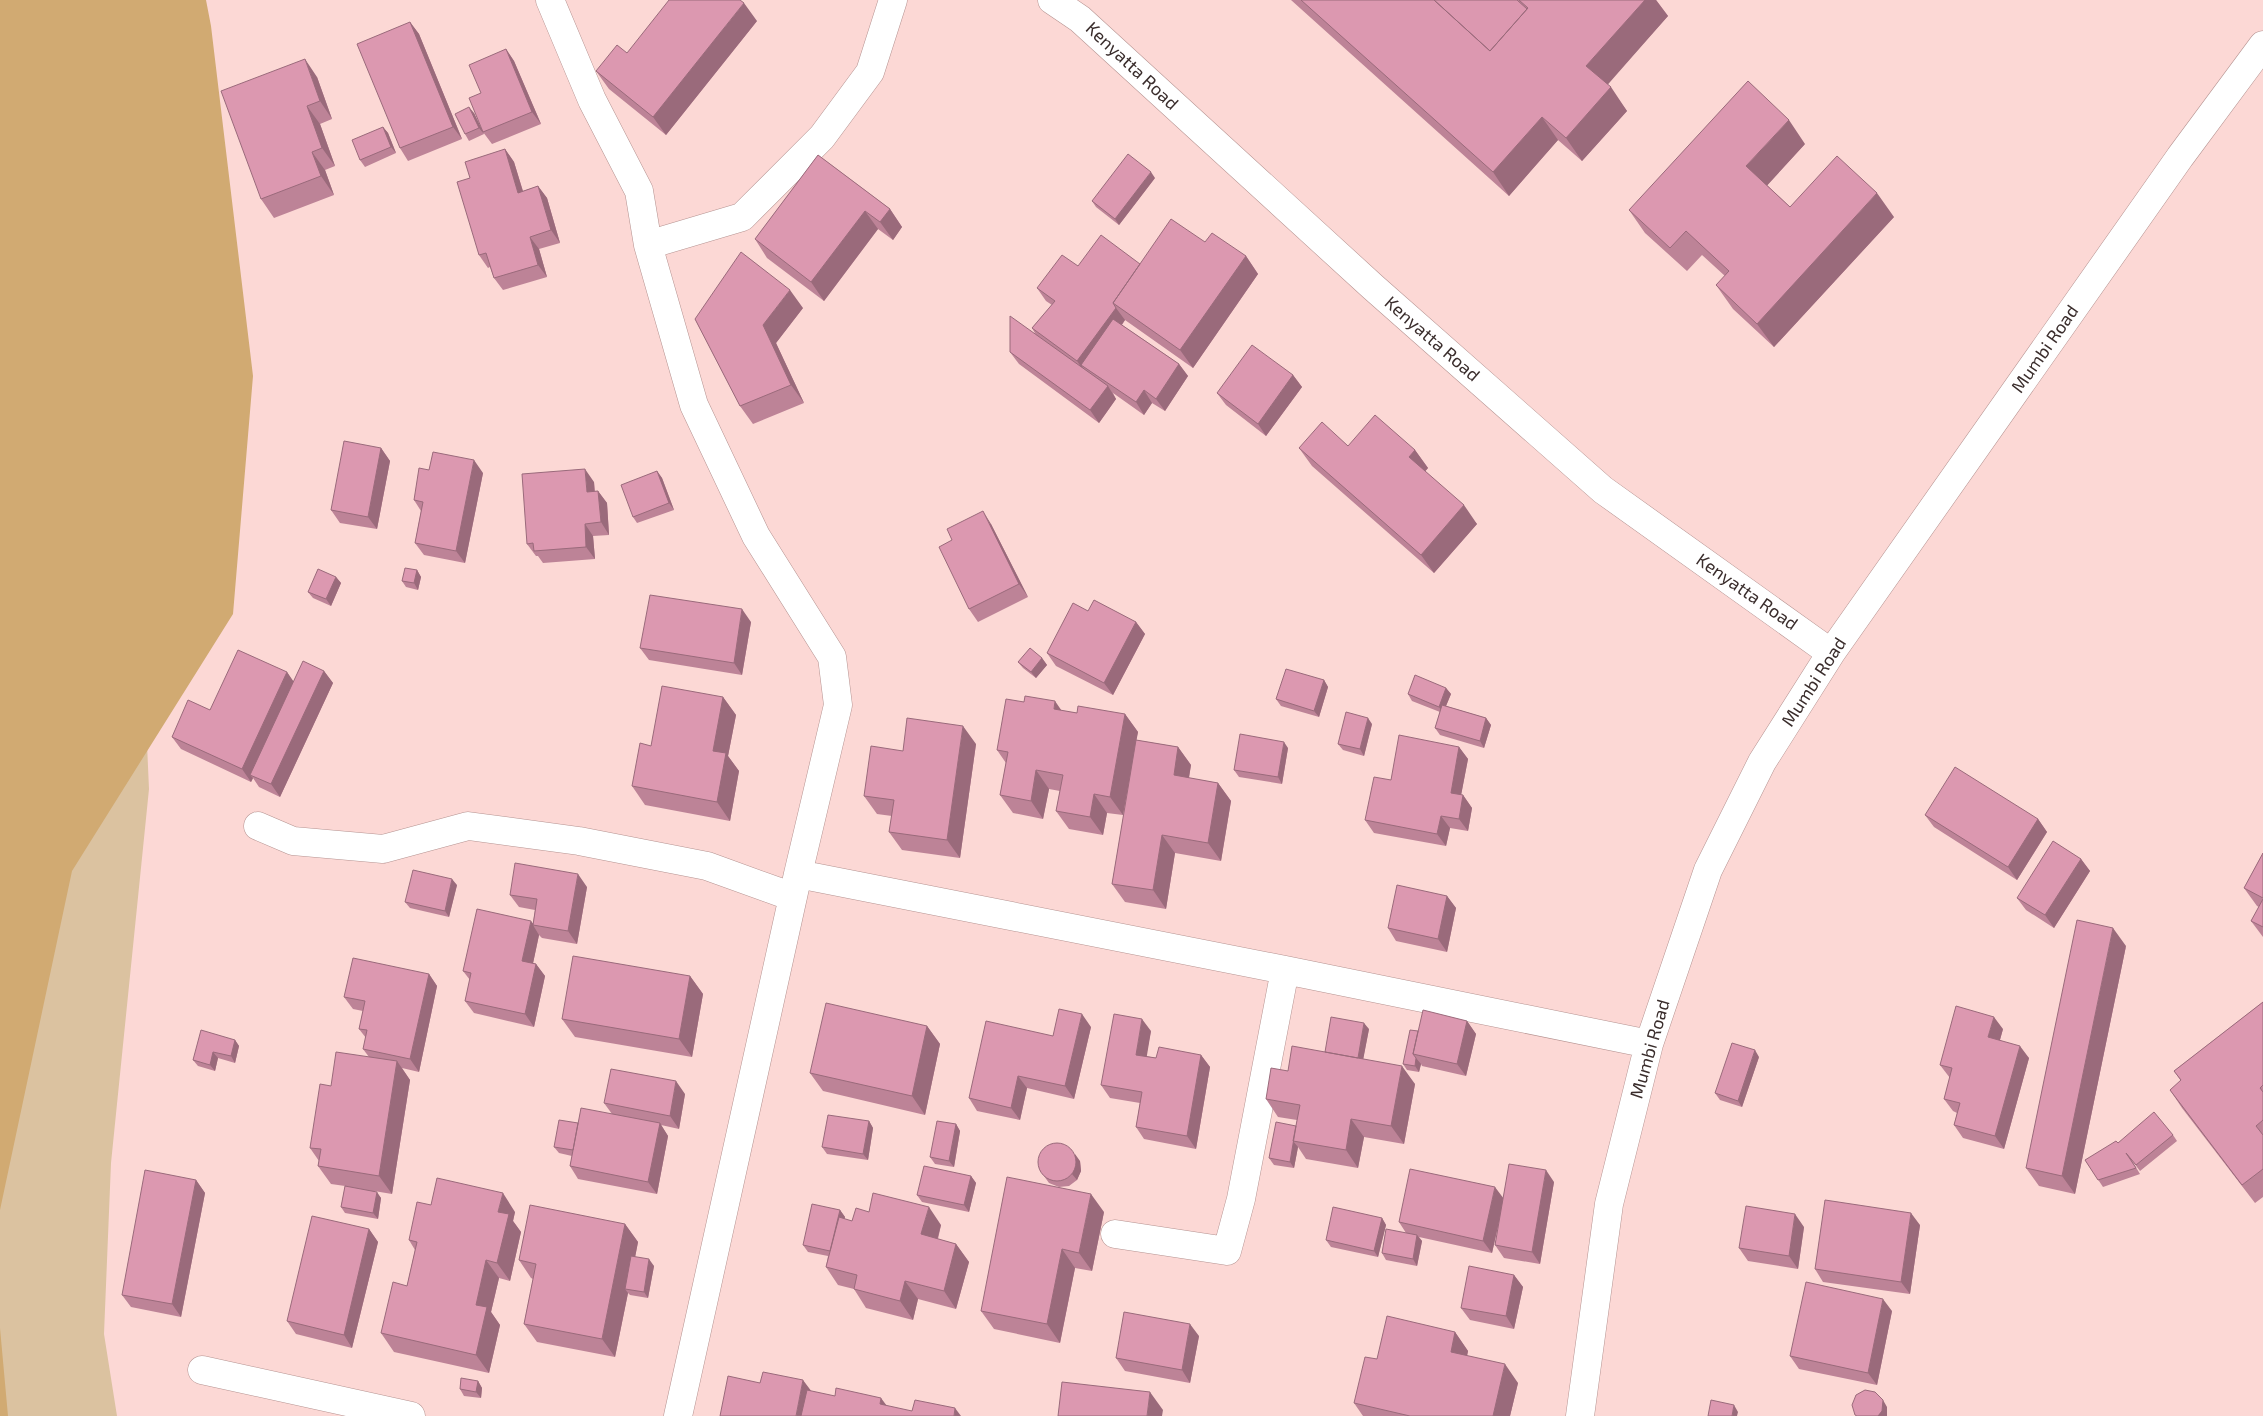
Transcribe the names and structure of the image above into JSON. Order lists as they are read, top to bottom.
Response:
{
  "streets": {
    "street": ["Kenyatta Road", "Mumbi Road"]
  },
  "crossings": [
    ["Kenyatta Road", "Mumbi Road"]
  ]
}
